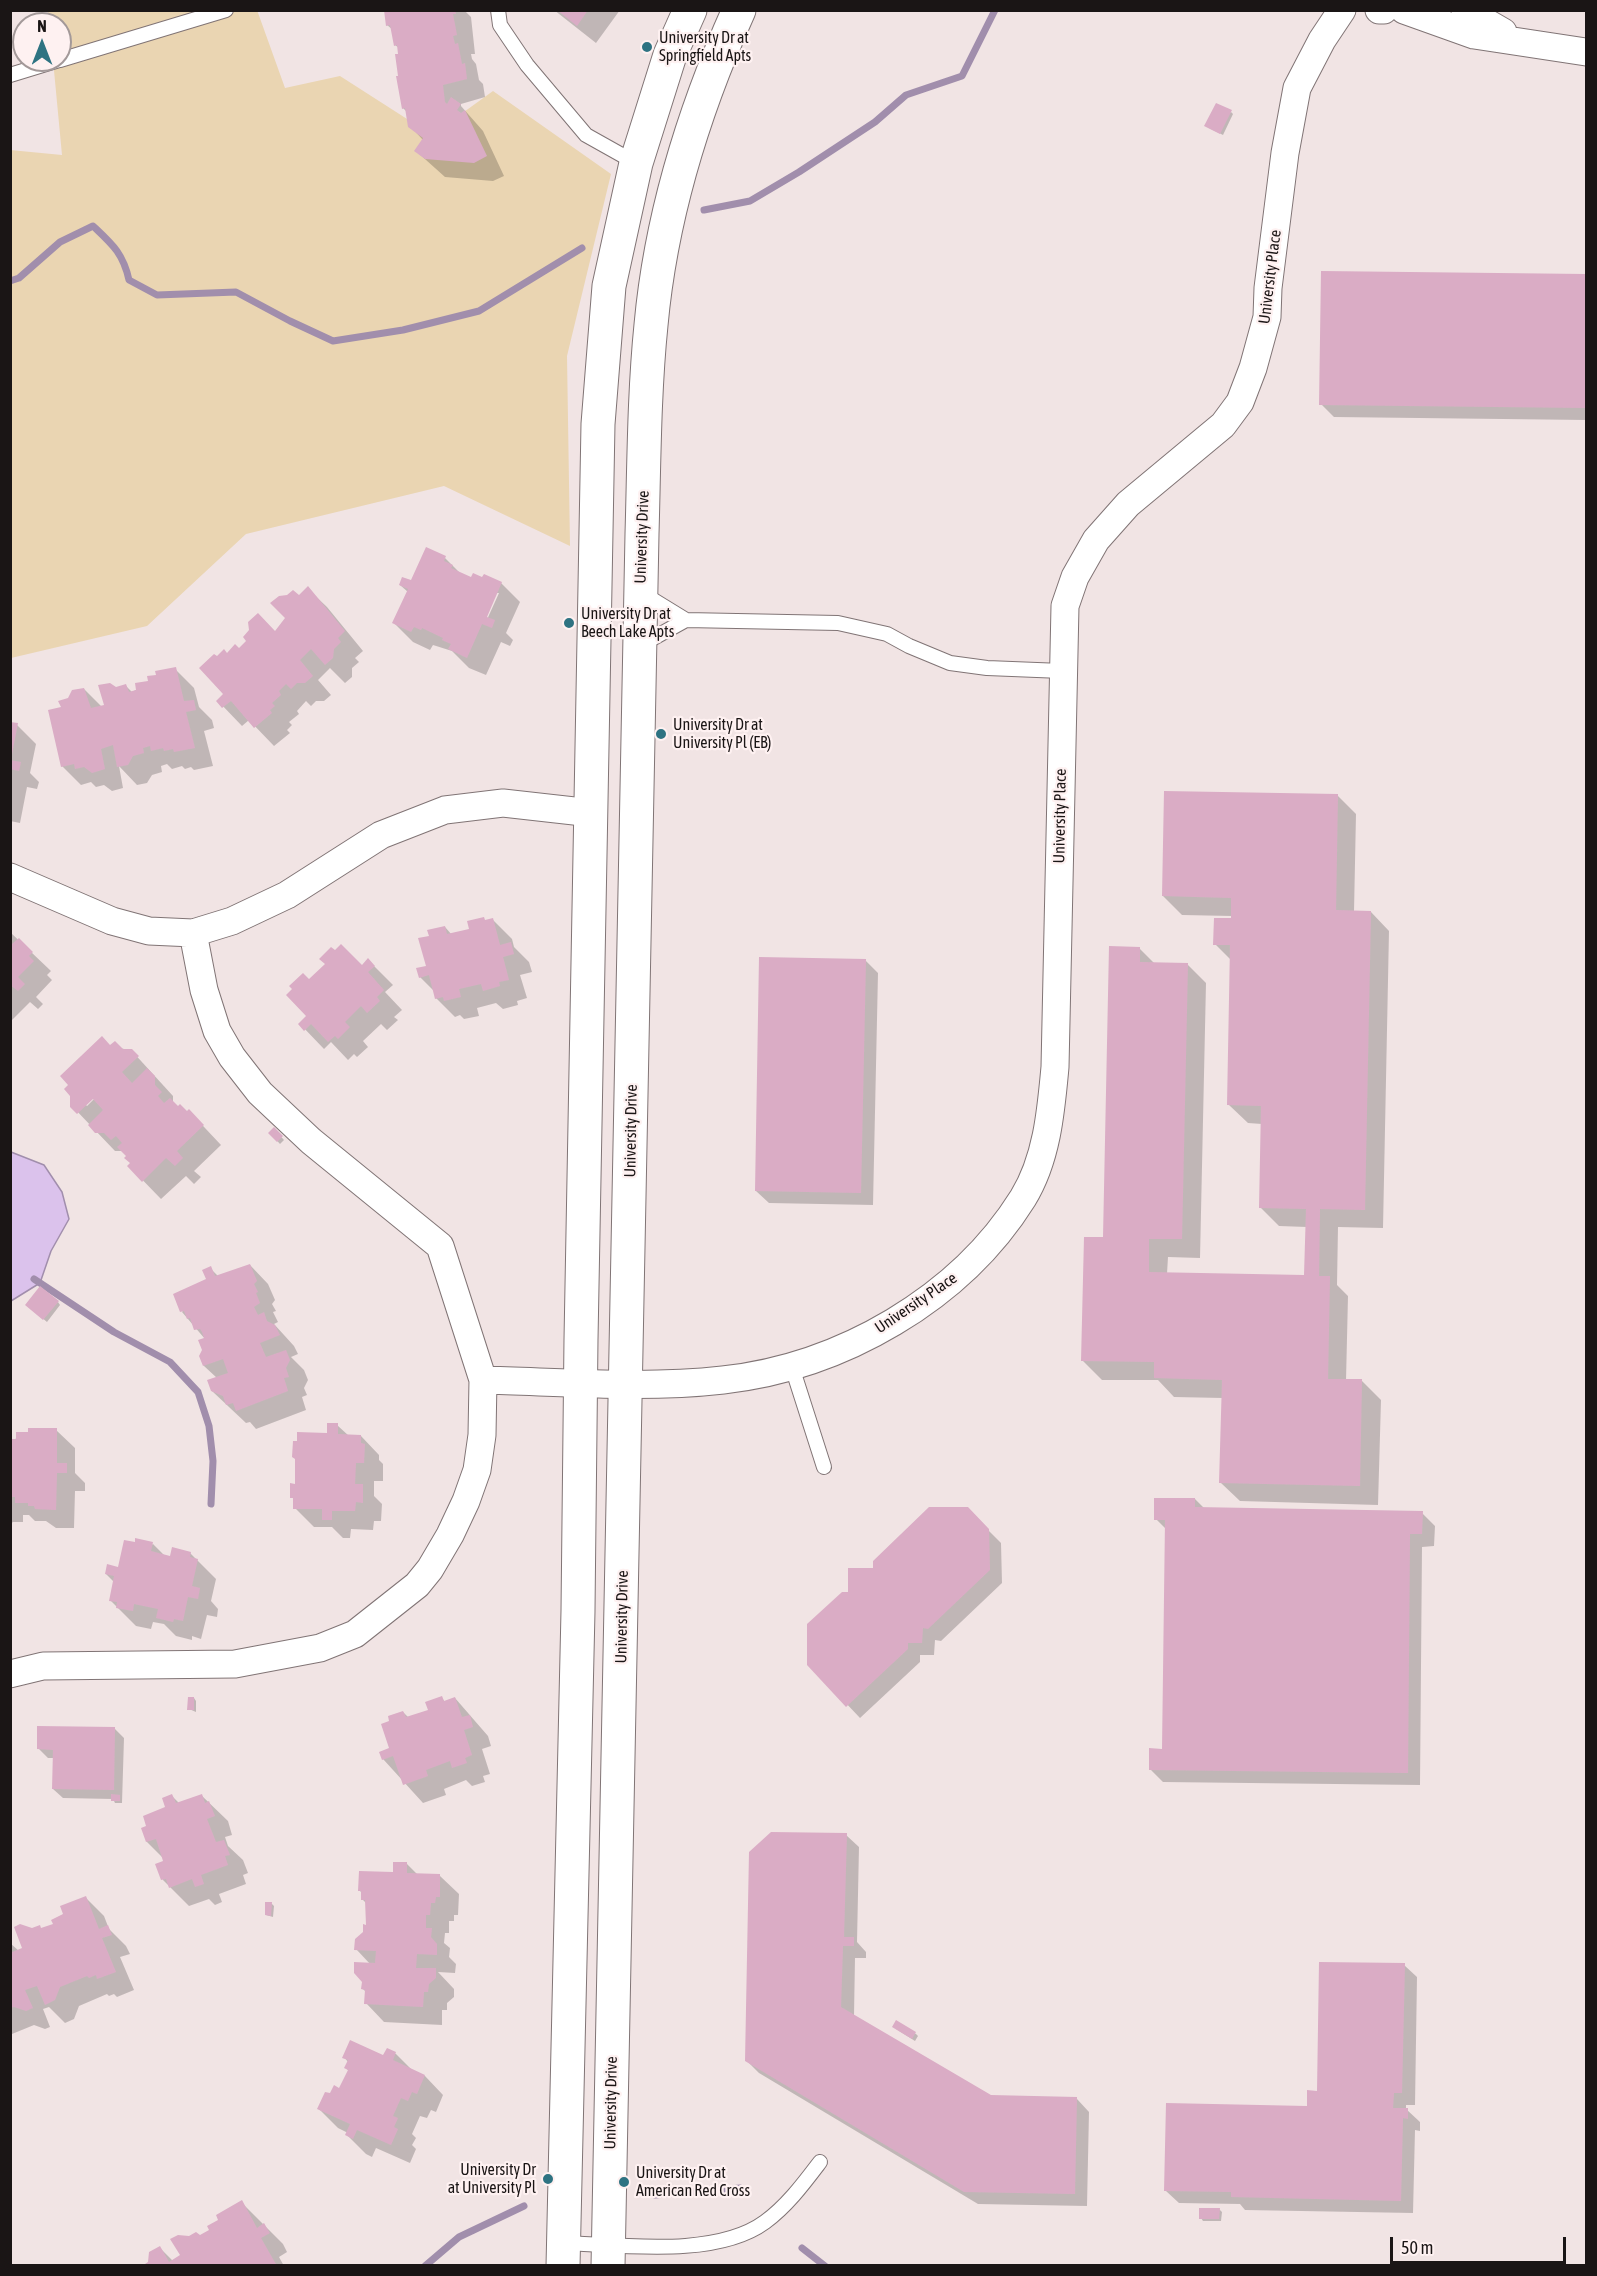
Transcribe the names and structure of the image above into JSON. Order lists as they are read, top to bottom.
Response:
{
  "streets": {
    "main road": ["University Drive"],
    "street": ["University Place"]
  },
  "crossings": [
    ["University Place", "University Drive"]
  ],
  "places": [
    "University Dr at Springfield Apts",
    "University Dr at Beech Lake Apts",
    "University Dr at University Pl (EB)",
    "University Dr at University Pl",
    "University Dr at American Red Cross"
  ],
  "scale_bar": "50 m",
  "north": "top"
}
